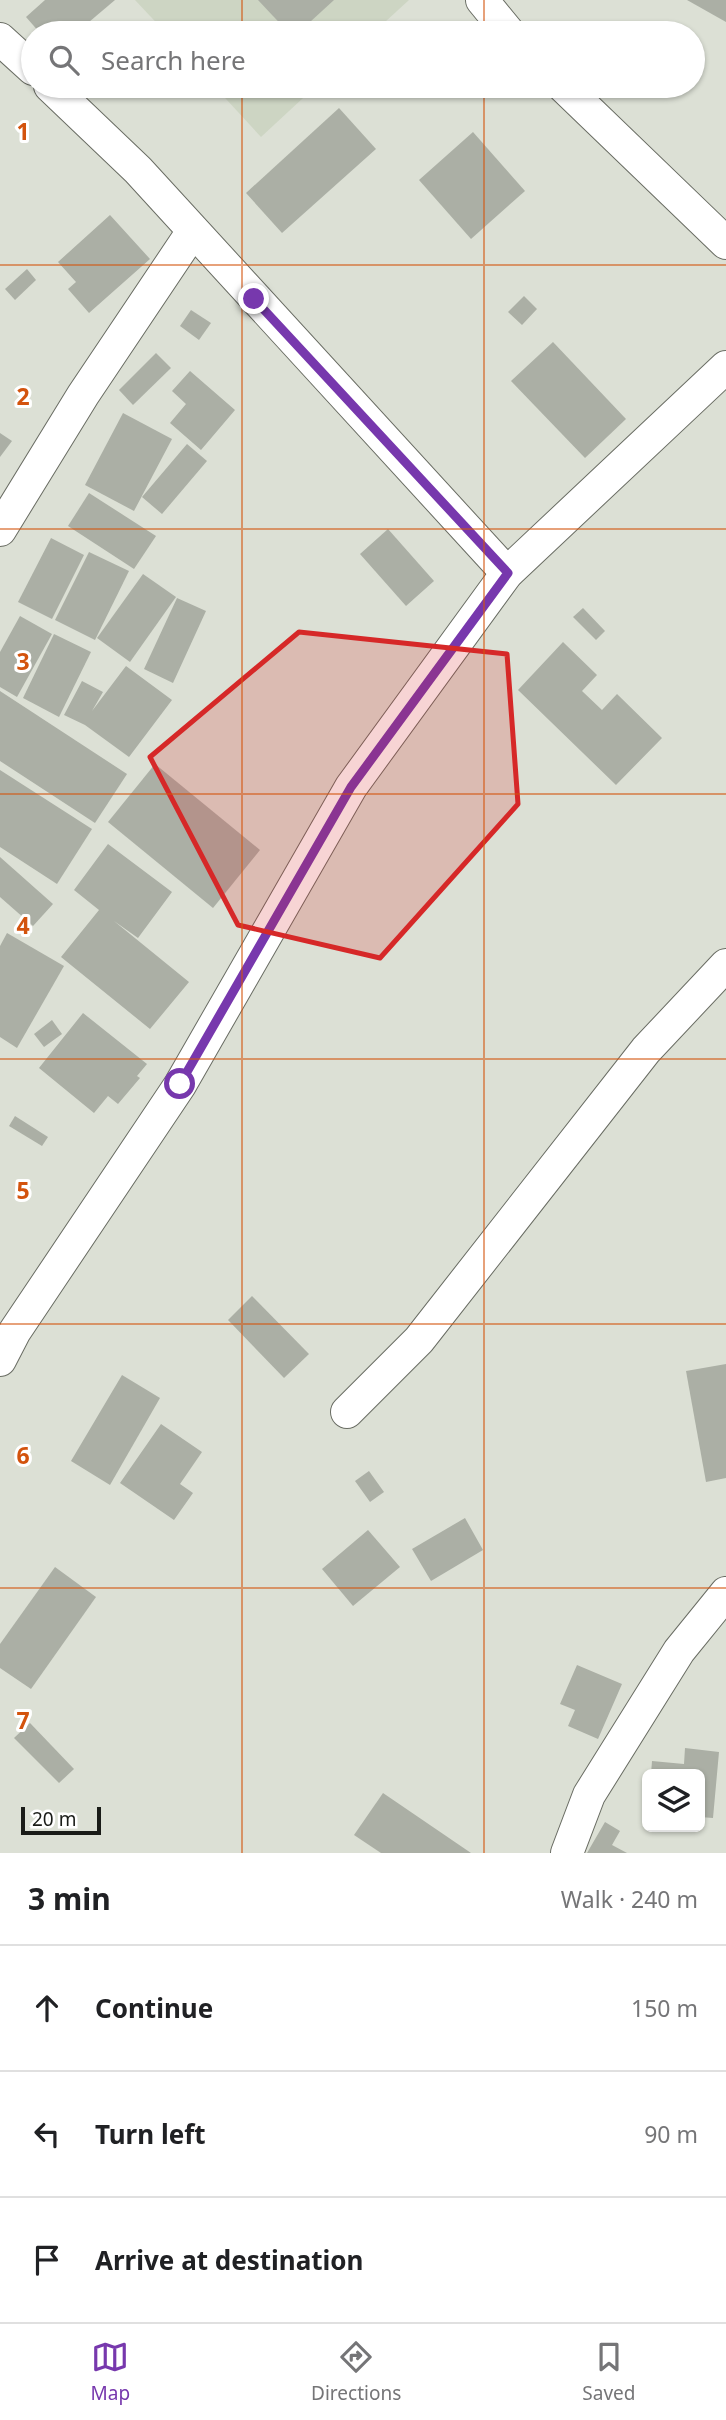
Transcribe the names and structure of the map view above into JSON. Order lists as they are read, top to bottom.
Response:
{
  "scale_bar": "20 m",
  "page": {
    "search": "Search here",
    "scale": "20 m",
    "heading": ["3 min", "Walk · 240 m"],
    "list": [
      ["Continue", "150 m"],
      ["Turn left", "90 m"],
      "Arrive at destination"
    ],
    "nav": ["Map", "Directions", "Saved"]
  },
  "grid": {
    "rows": [
      "1",
      "2",
      "3",
      "4",
      "5",
      "6",
      "7"
    ]
  }
}
